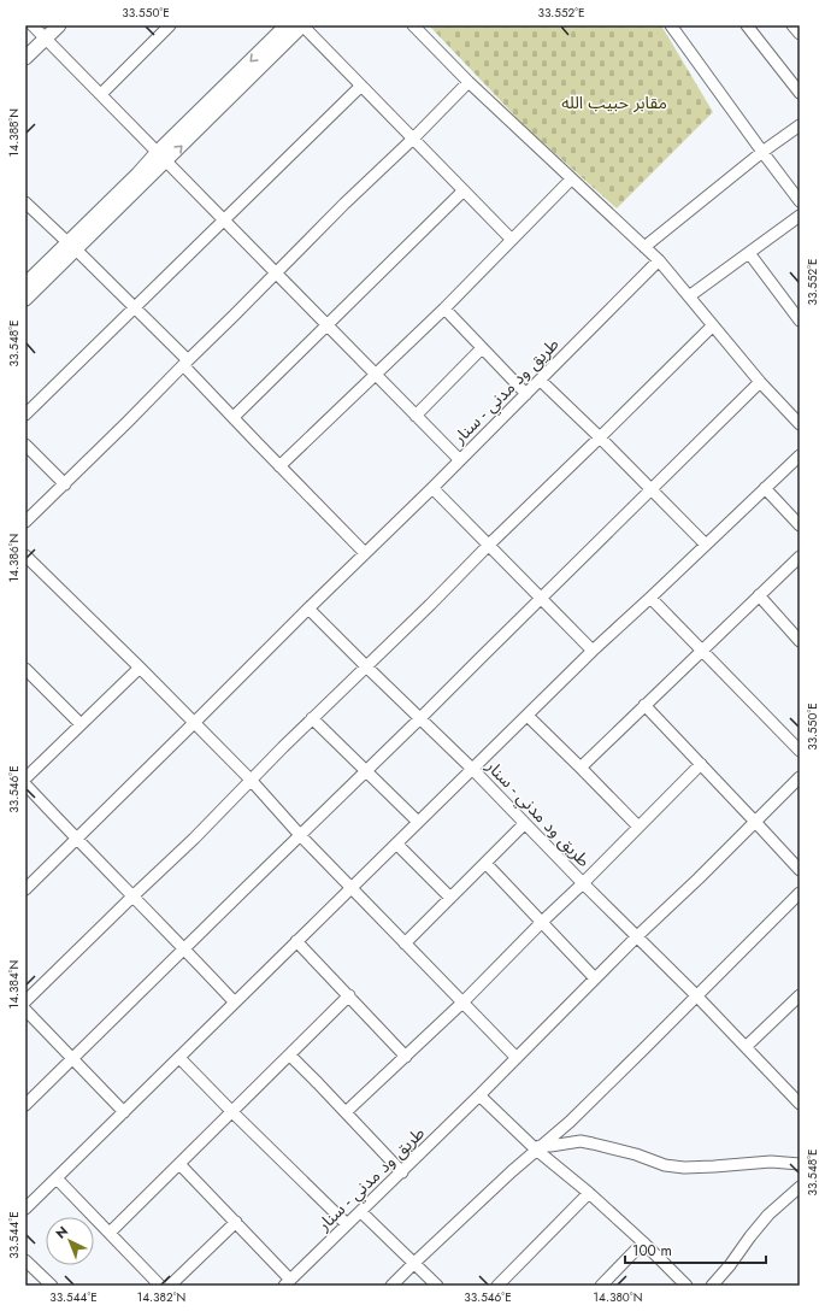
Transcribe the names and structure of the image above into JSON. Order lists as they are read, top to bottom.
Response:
{
  "streets": {
    "street": ["طريق ود مدني - سنار"]
  },
  "parks": ["مقابر حبيب الله"],
  "scale_bar": "100 m",
  "north": "top left",
  "coordinates": [
    "33.550°E",
    "33.552°E",
    "14.388°N",
    "33.548°E",
    "14.386°N",
    "33.546°E",
    "14.384°N",
    "33.544°E",
    "14.382°N",
    "14.380°N"
  ]
}
